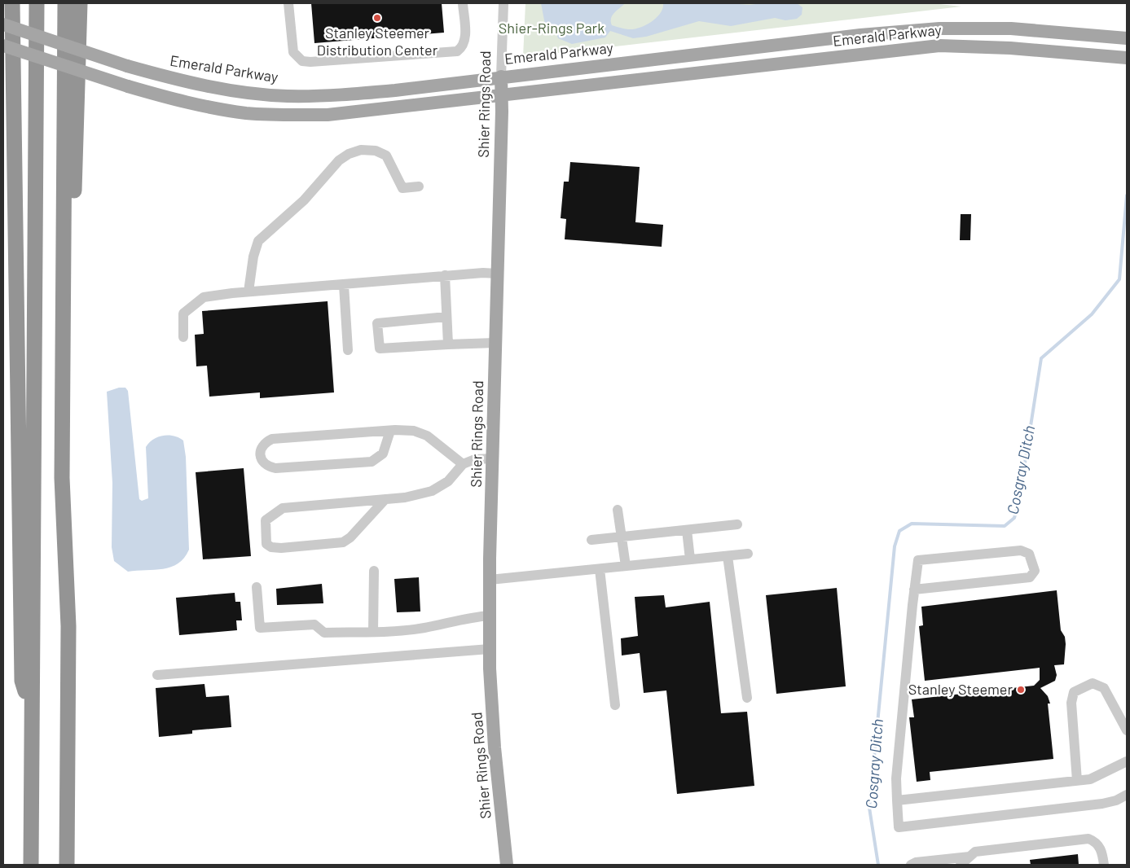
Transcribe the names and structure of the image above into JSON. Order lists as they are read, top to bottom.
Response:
{
  "streets": {
    "main road": ["Emerald Parkway", "Shier Rings Road"]
  },
  "crossings": [
    ["Emerald Parkway", "Shier Rings Road"]
  ],
  "water": ["Cosgray Ditch"],
  "parks": ["Shier-Rings Park"],
  "places": ["Stanley Steemer Distribution Center", "Stanley Steemer"]
}
